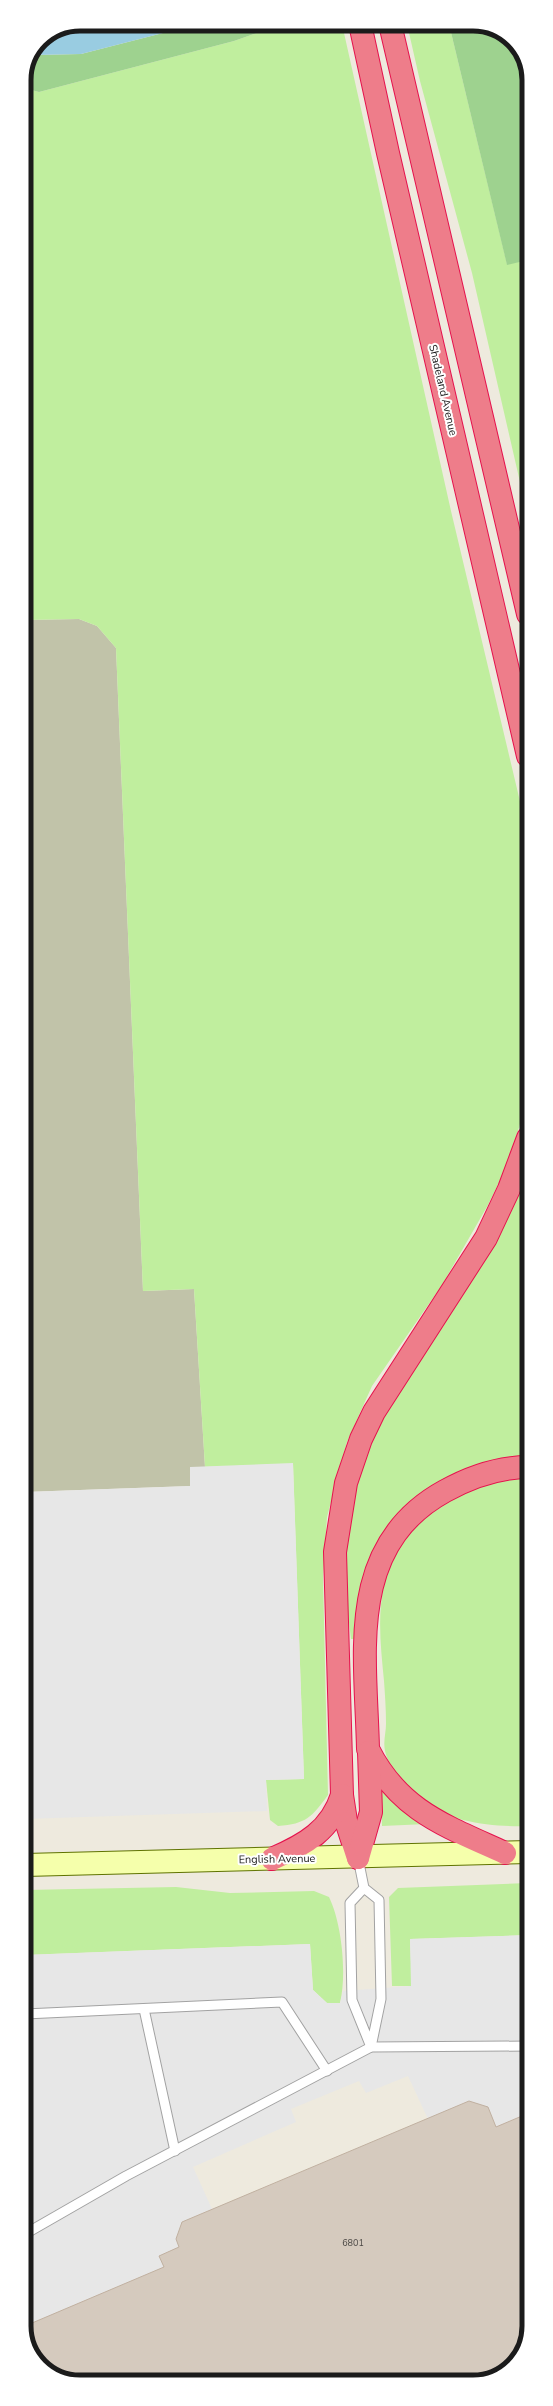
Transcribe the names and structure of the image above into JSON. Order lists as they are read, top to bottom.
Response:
{
  "streets": {
    "highway": ["Shadeland Avenue"],
    "street": ["English Avenue"]
  },
  "house_numbers": ["6801"]
}
